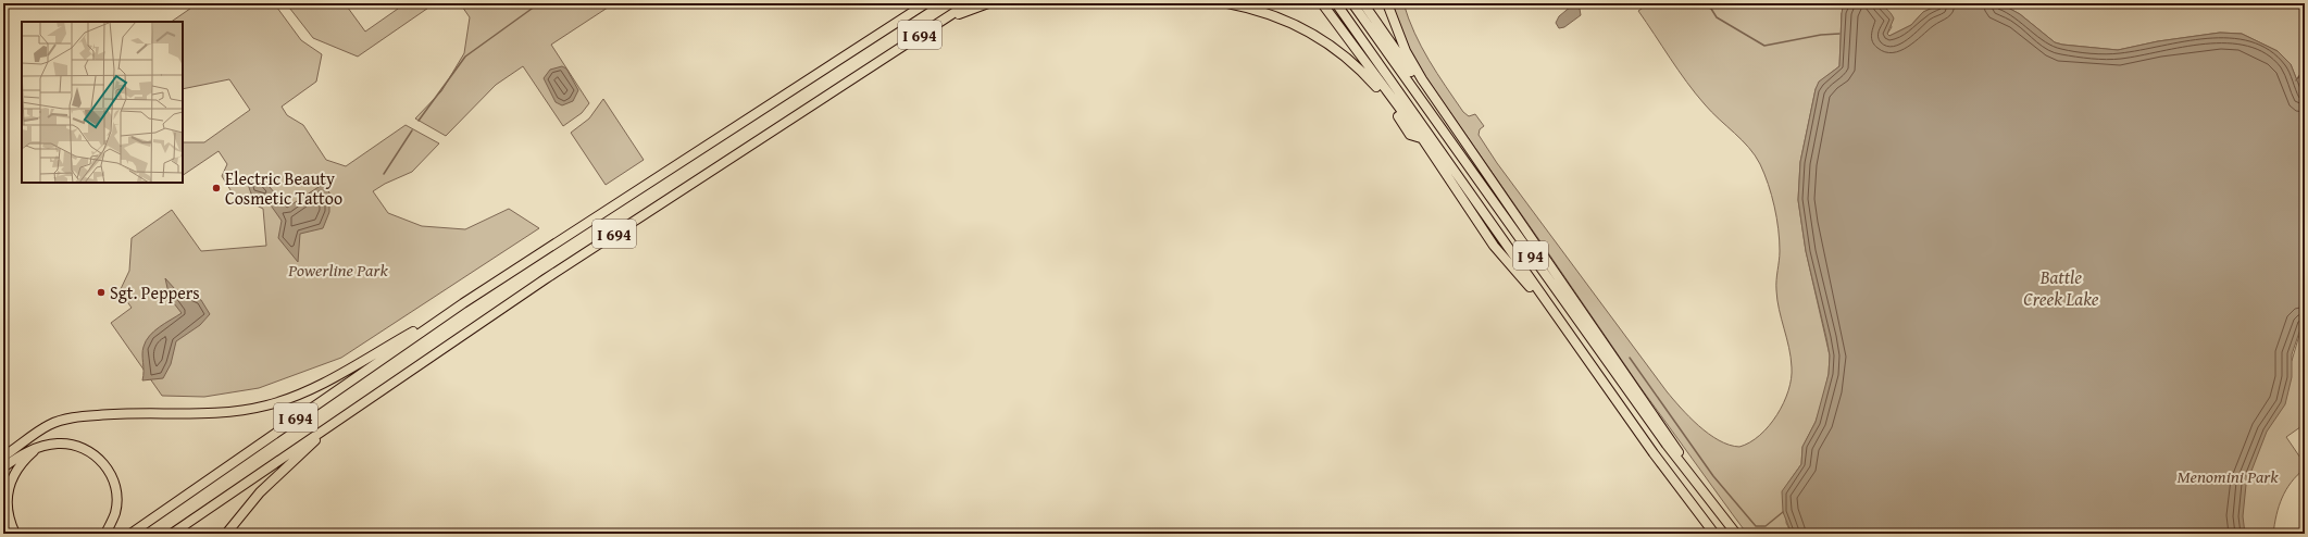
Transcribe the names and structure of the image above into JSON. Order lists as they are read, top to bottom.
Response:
{
  "streets": {
    "highway": ["I 694", "I 94"]
  },
  "water": ["Battle Creek Lake"],
  "parks": ["Powerline Park", "Menomini Park"],
  "places": ["Electric Beauty Cosmetic Tattoo", "Sgt. Peppers"]
}
